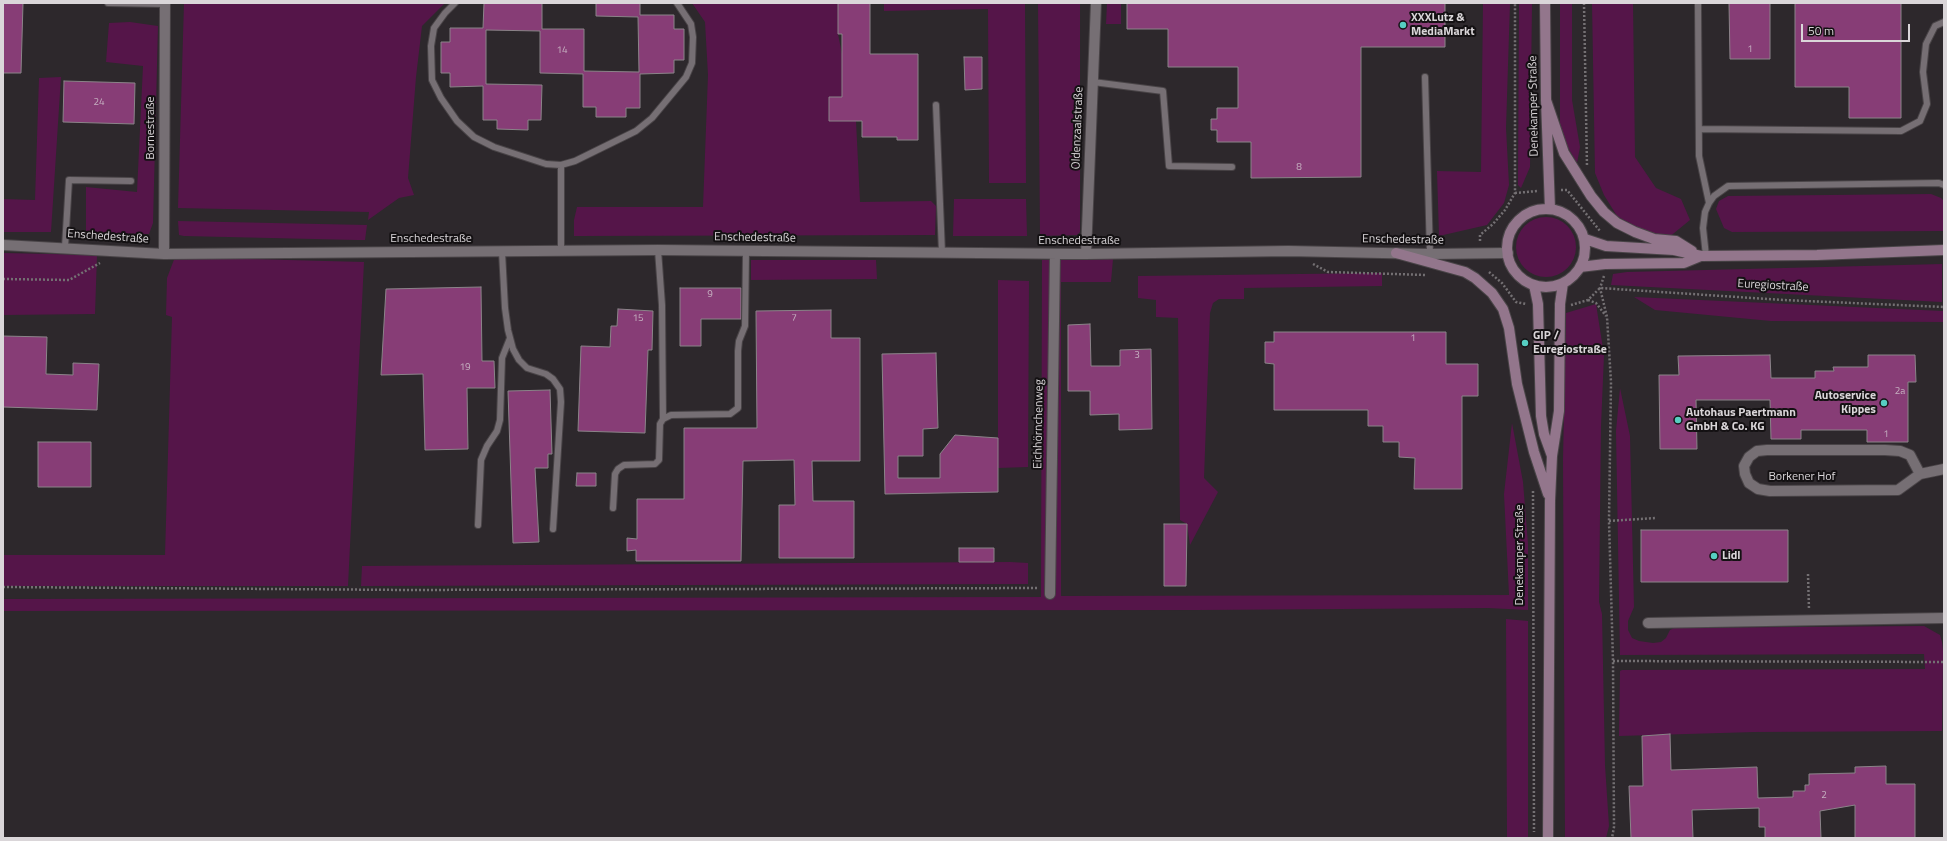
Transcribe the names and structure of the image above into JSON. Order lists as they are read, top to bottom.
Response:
{
  "streets": {
    "main road": ["Denekamper Straße"],
    "street": [
      "Bornestraße",
      "Oldenzaalstraße",
      "Enschedestraße",
      "Eichhörnchenweg",
      "Borkener Hof"
    ],
    "path": ["Euregiostraße"]
  },
  "crossings": [
    ["Denekamper Straße", "Enschedestraße"],
    ["Bornestraße", "Enschedestraße"],
    ["Oldenzaalstraße", "Enschedestraße"],
    ["Enschedestraße", "Eichhörnchenweg"]
  ],
  "places": [
    "XXXLutz & MediaMarkt",
    "GIP / Euregiostraße",
    "Autoservice Kippes",
    "Autohaus Paertmann GmbH & Co. KG",
    "Lidl"
  ],
  "house_numbers": [
    "1",
    "14",
    "24",
    "8",
    "9",
    "15",
    "7",
    "1",
    "3",
    "19",
    "2a",
    "1",
    "2"
  ],
  "scale_bar": "50 m"
}
